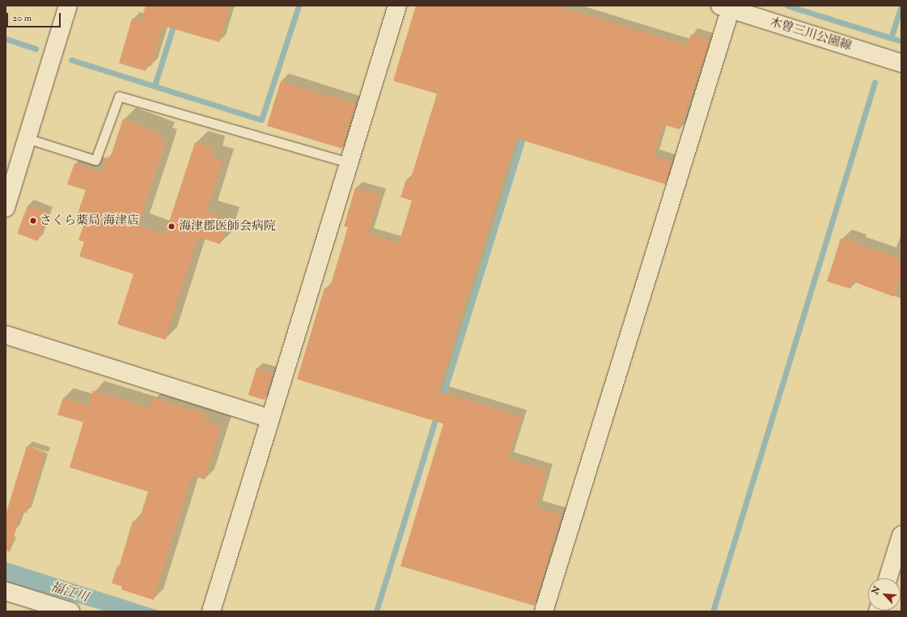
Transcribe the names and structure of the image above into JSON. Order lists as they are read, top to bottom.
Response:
{
  "streets": {
    "street": ["木曽三川公園線"]
  },
  "water": ["福江川"],
  "places": ["さくら薬局 海津店", "海津郡医師会病院"],
  "scale_bar": "20 m",
  "north": "top left"
}
